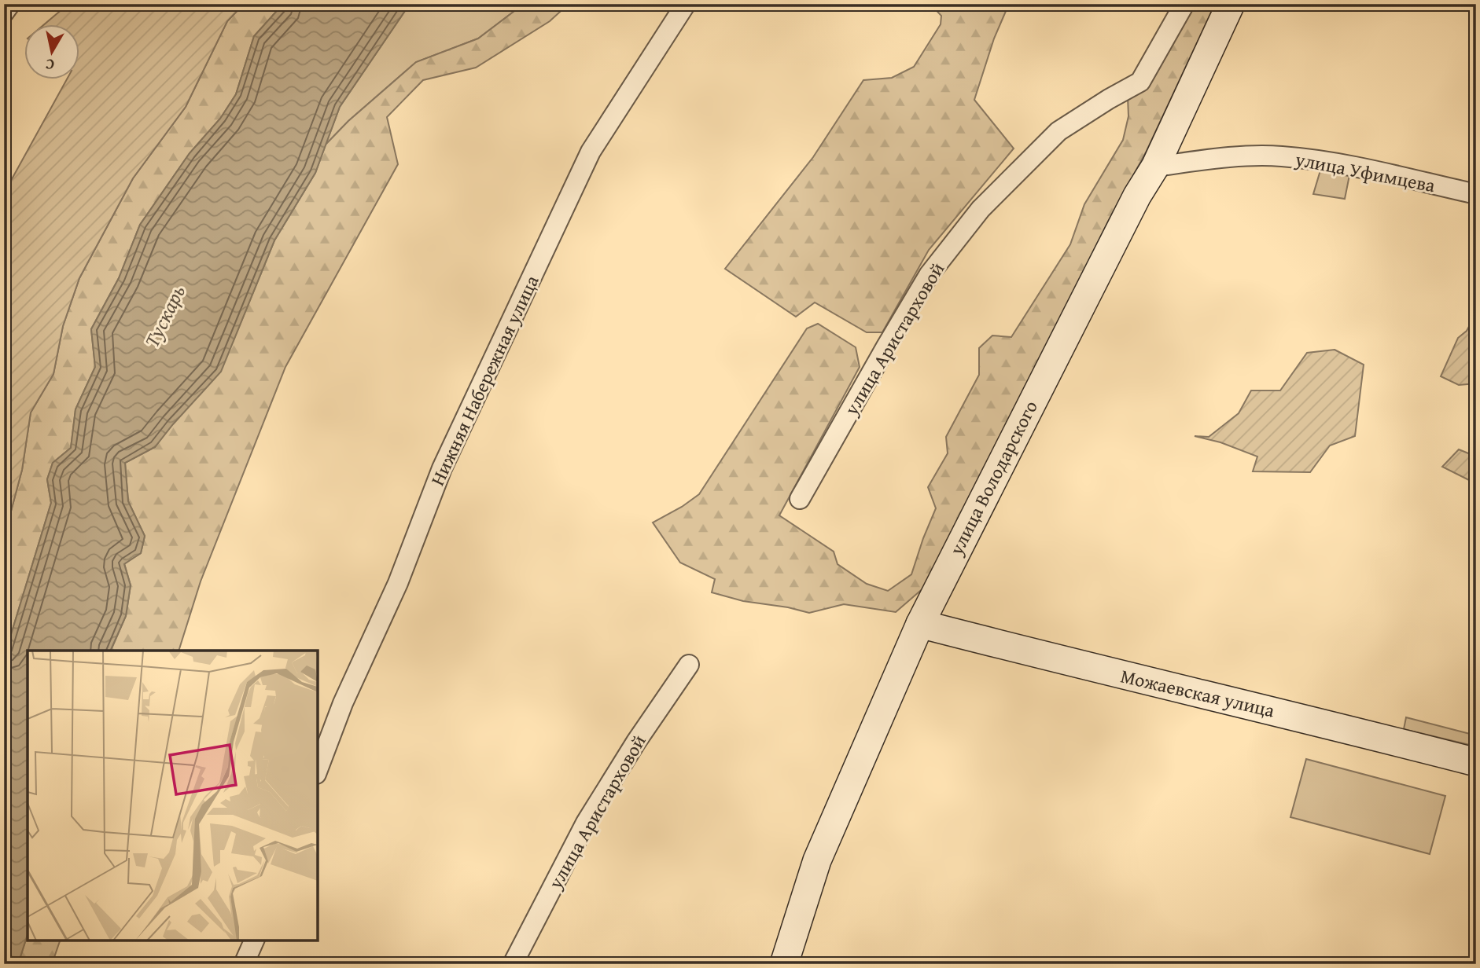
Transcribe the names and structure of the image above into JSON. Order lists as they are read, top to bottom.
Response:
{
  "streets": {
    "street": [
      "улица Уфимцева",
      "улица Аристарховой",
      "Нижняя Набережная улица",
      "улица Володарского",
      "Можаевская улица"
    ]
  },
  "crossings": [
    ["улица Уфимцева", "улица Володарского"],
    ["улица Володарского", "Можаевская улица"]
  ],
  "water": ["Тускарь"],
  "north": "bottom"
}
